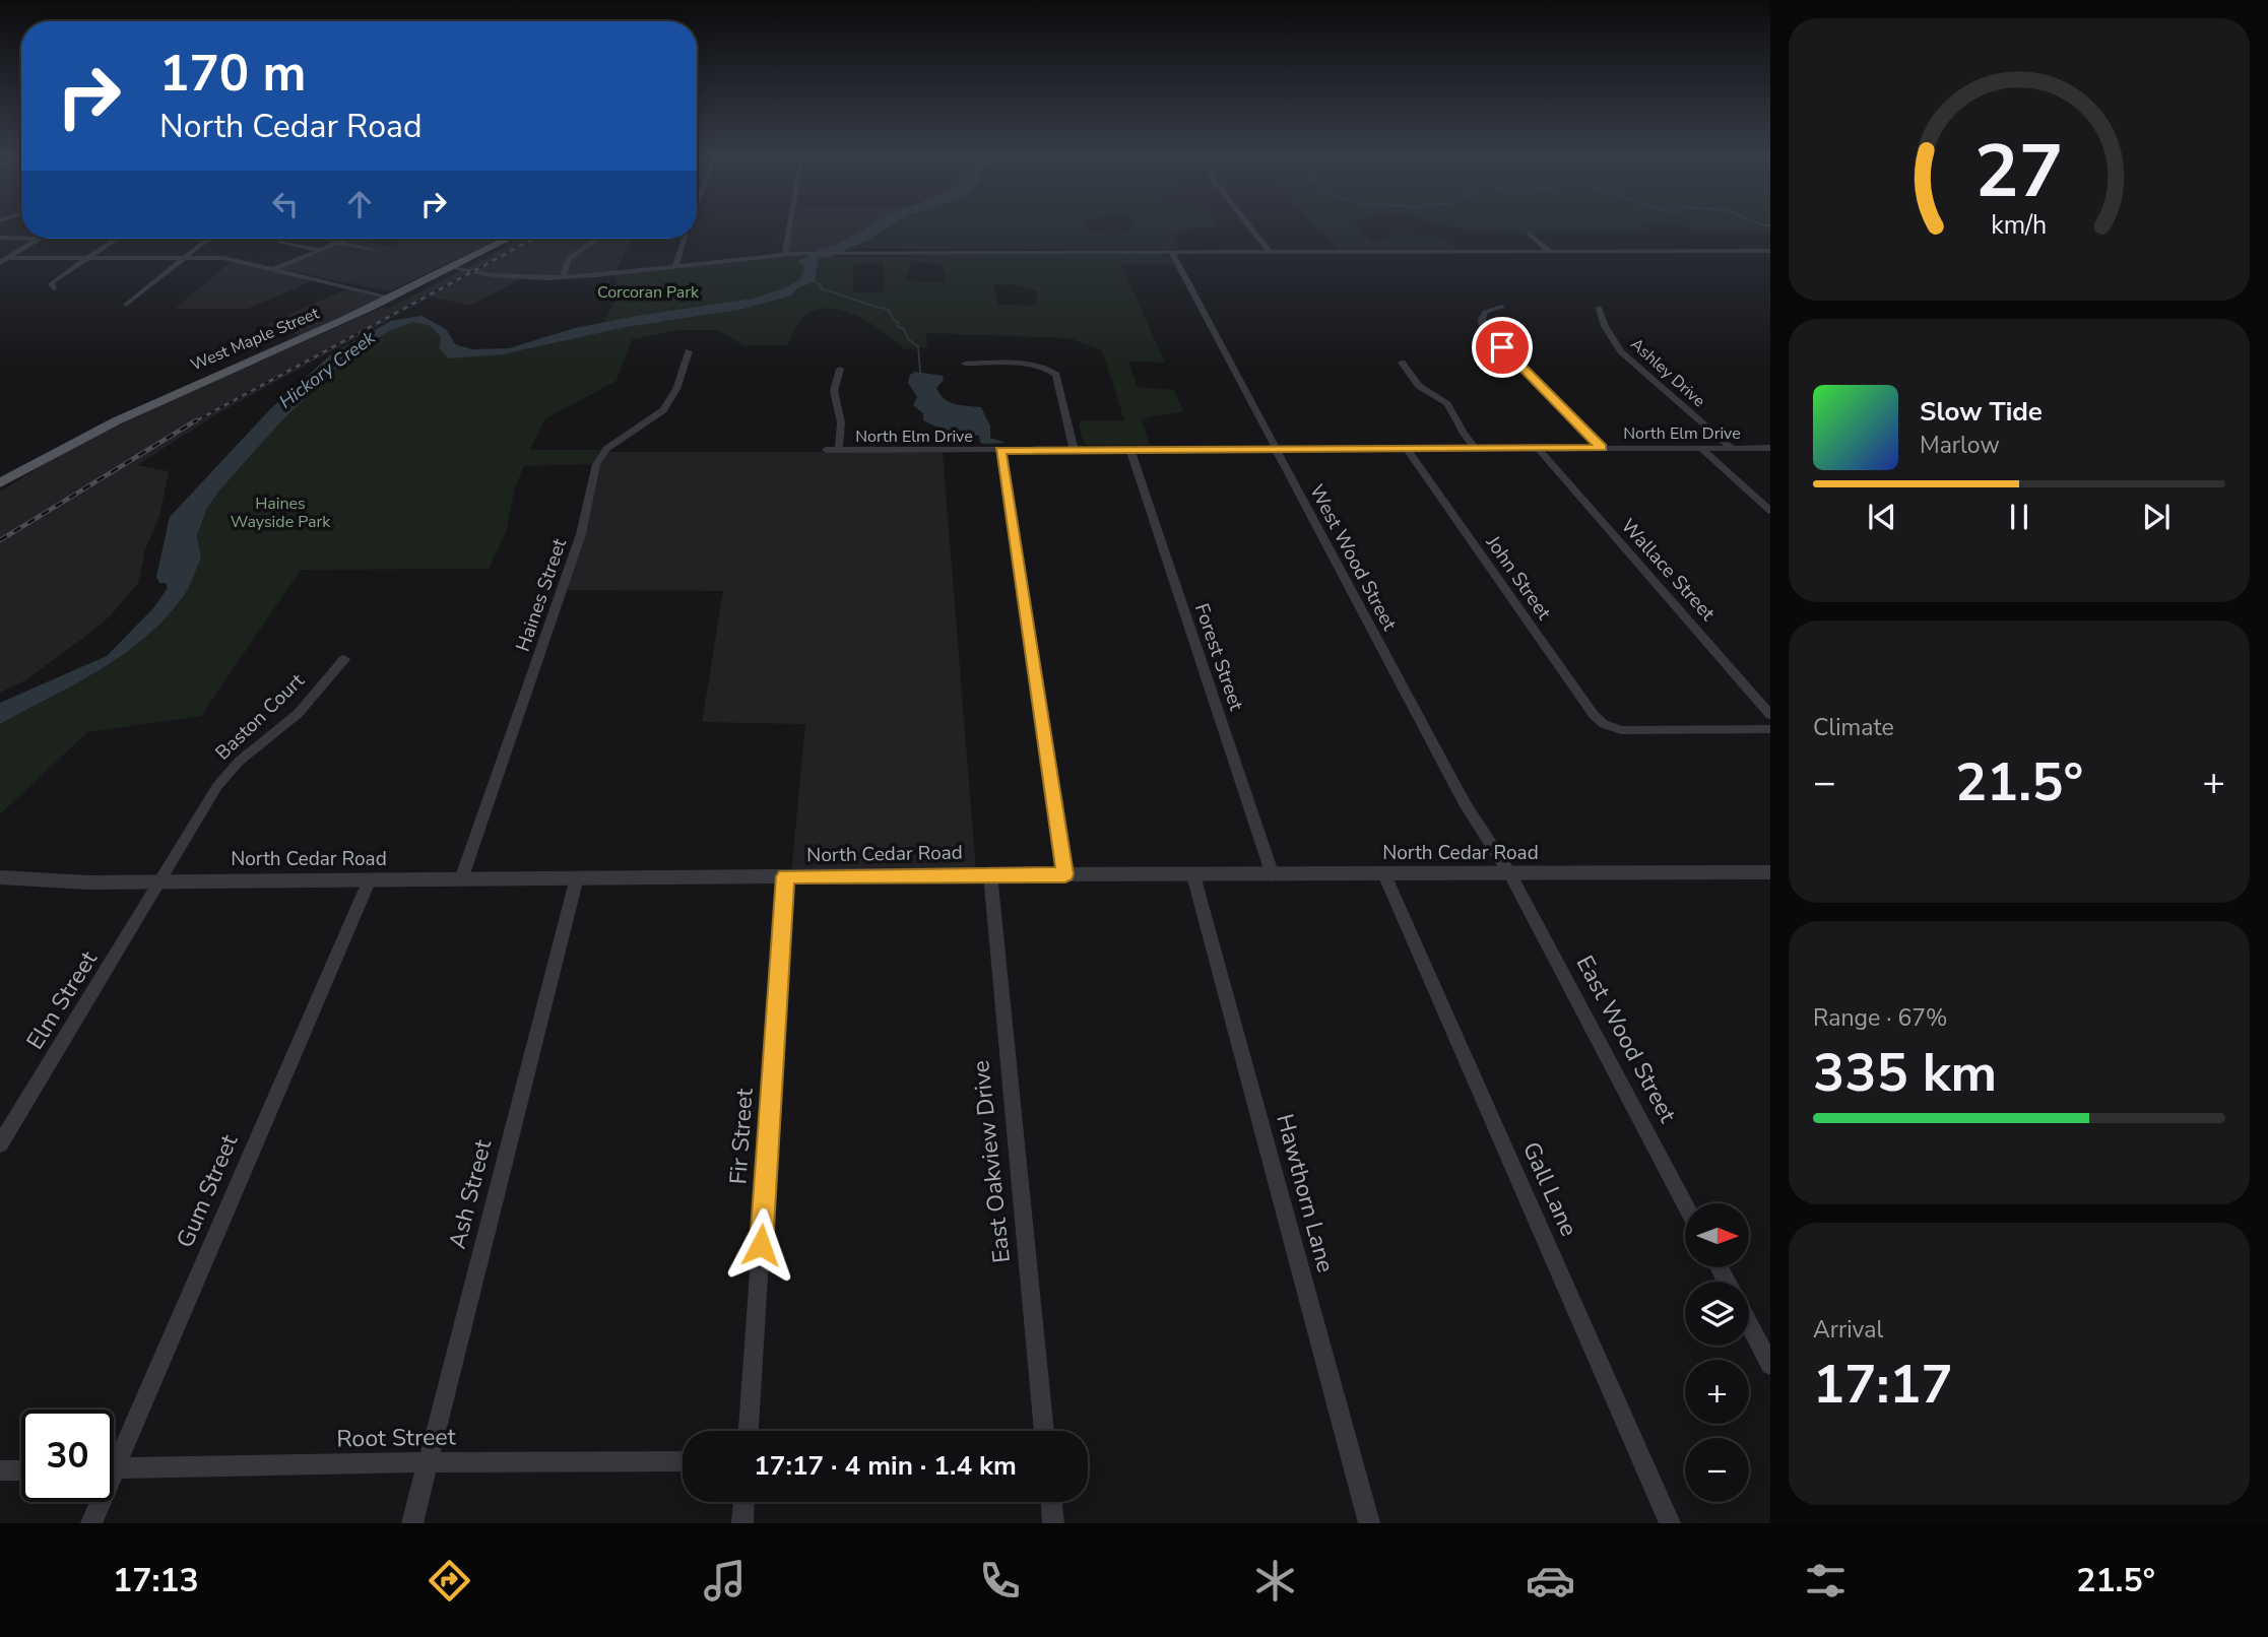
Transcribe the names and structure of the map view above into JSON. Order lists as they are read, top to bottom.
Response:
{
  "streets": {
    "main road": ["West Maple Street"],
    "street": [
      "Ashley Drive",
      "North Elm Drive",
      "West Wood Street",
      "Wallace Street",
      "John Street",
      "Haines Street",
      "Forest Street",
      "Baston Court",
      "North Cedar Road",
      "Elm Street",
      "East Wood Street",
      "Fir Street",
      "East Oakview Drive",
      "Gall Lane",
      "Gum Street",
      "Hawthorn Lane",
      "Ash Street",
      "Root Street"
    ]
  },
  "crossings": [
    ["Ashley Drive", "North Elm Drive"],
    ["North Elm Drive", "West Wood Street"],
    ["North Elm Drive", "Wallace Street"],
    ["North Elm Drive", "John Street"],
    ["North Elm Drive", "Forest Street"],
    ["West Wood Street", "North Cedar Road"],
    ["West Wood Street", "East Wood Street"],
    ["Haines Street", "North Cedar Road"],
    ["Forest Street", "North Cedar Road"],
    ["Baston Court", "North Cedar Road"],
    ["Baston Court", "Elm Street"],
    ["North Cedar Road", "Elm Street"],
    ["North Cedar Road", "East Wood Street"],
    ["North Cedar Road", "Fir Street"],
    ["North Cedar Road", "East Oakview Drive"],
    ["North Cedar Road", "Gall Lane"],
    ["North Cedar Road", "Gum Street"],
    ["North Cedar Road", "Hawthorn Lane"],
    ["North Cedar Road", "Ash Street"],
    ["Ash Street", "Root Street"]
  ],
  "water": ["Hickory Creek"],
  "parks": ["Corcoran Park", "Haines Wayside Park"],
  "north": "right",
  "page": {
    "turn": ["170 m", "North Cedar Road"],
    "song": ["Slow Tide", "Marlow"],
    "tile": [
      "Climate",
      ["Range · 67%", "335 km"],
      ["Arrival", "17:17"]
    ],
    "heat": ["−", "21.5°", "+"],
    "map_buttons": ["+", "−"],
    "limit": "30",
    "trip": "17:17 · 4 min · 1.4 km",
    "tabs": ["17:13", "21.5°"],
    "gauge": ["27", "km/h"]
  }
}
